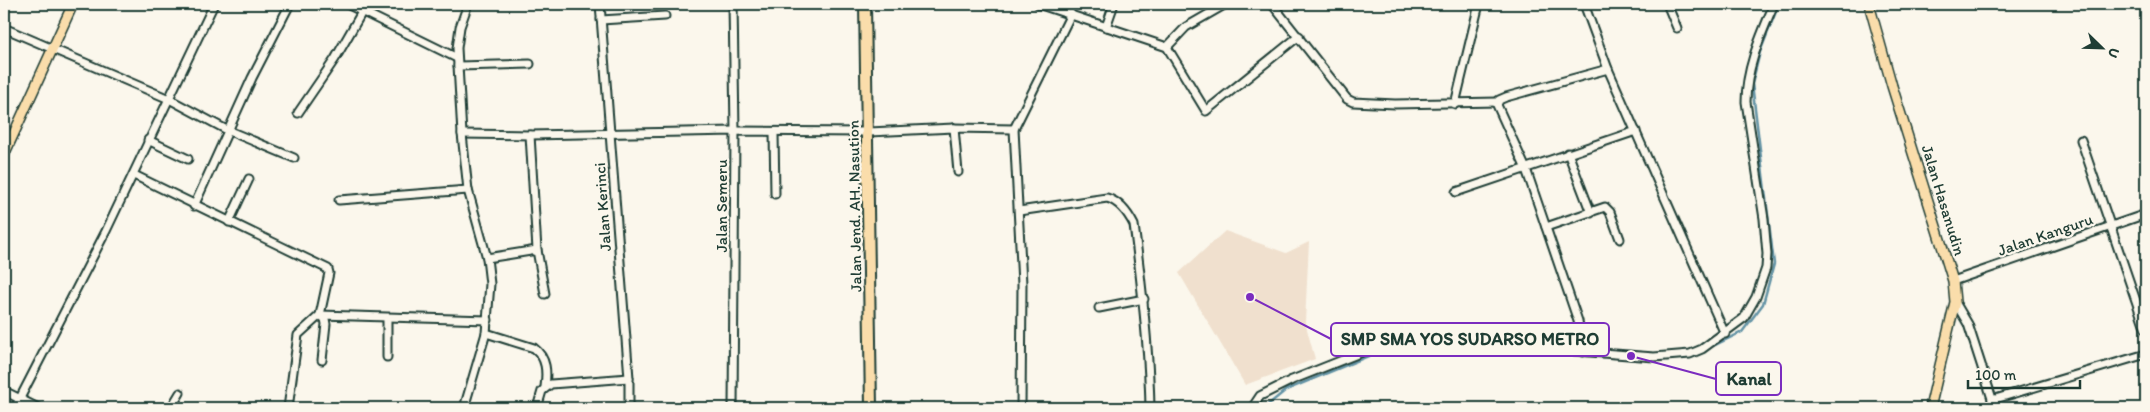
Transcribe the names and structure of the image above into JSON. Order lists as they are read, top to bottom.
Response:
{
  "streets": {
    "highway": ["Jalan Jend. AH. Nasution"],
    "main road": ["Jalan Hasanudin"],
    "street": ["Jalan Semeru", "Jalan Kerinci", "Jalan Kanguru"]
  },
  "crossings": [
    ["Jalan Hasanudin", "Jalan Kanguru"]
  ],
  "places": ["SMP SMA YOS SUDARSO METRO", "Kanal"],
  "scale_bar": "100 m",
  "north": "bottom right"
}
